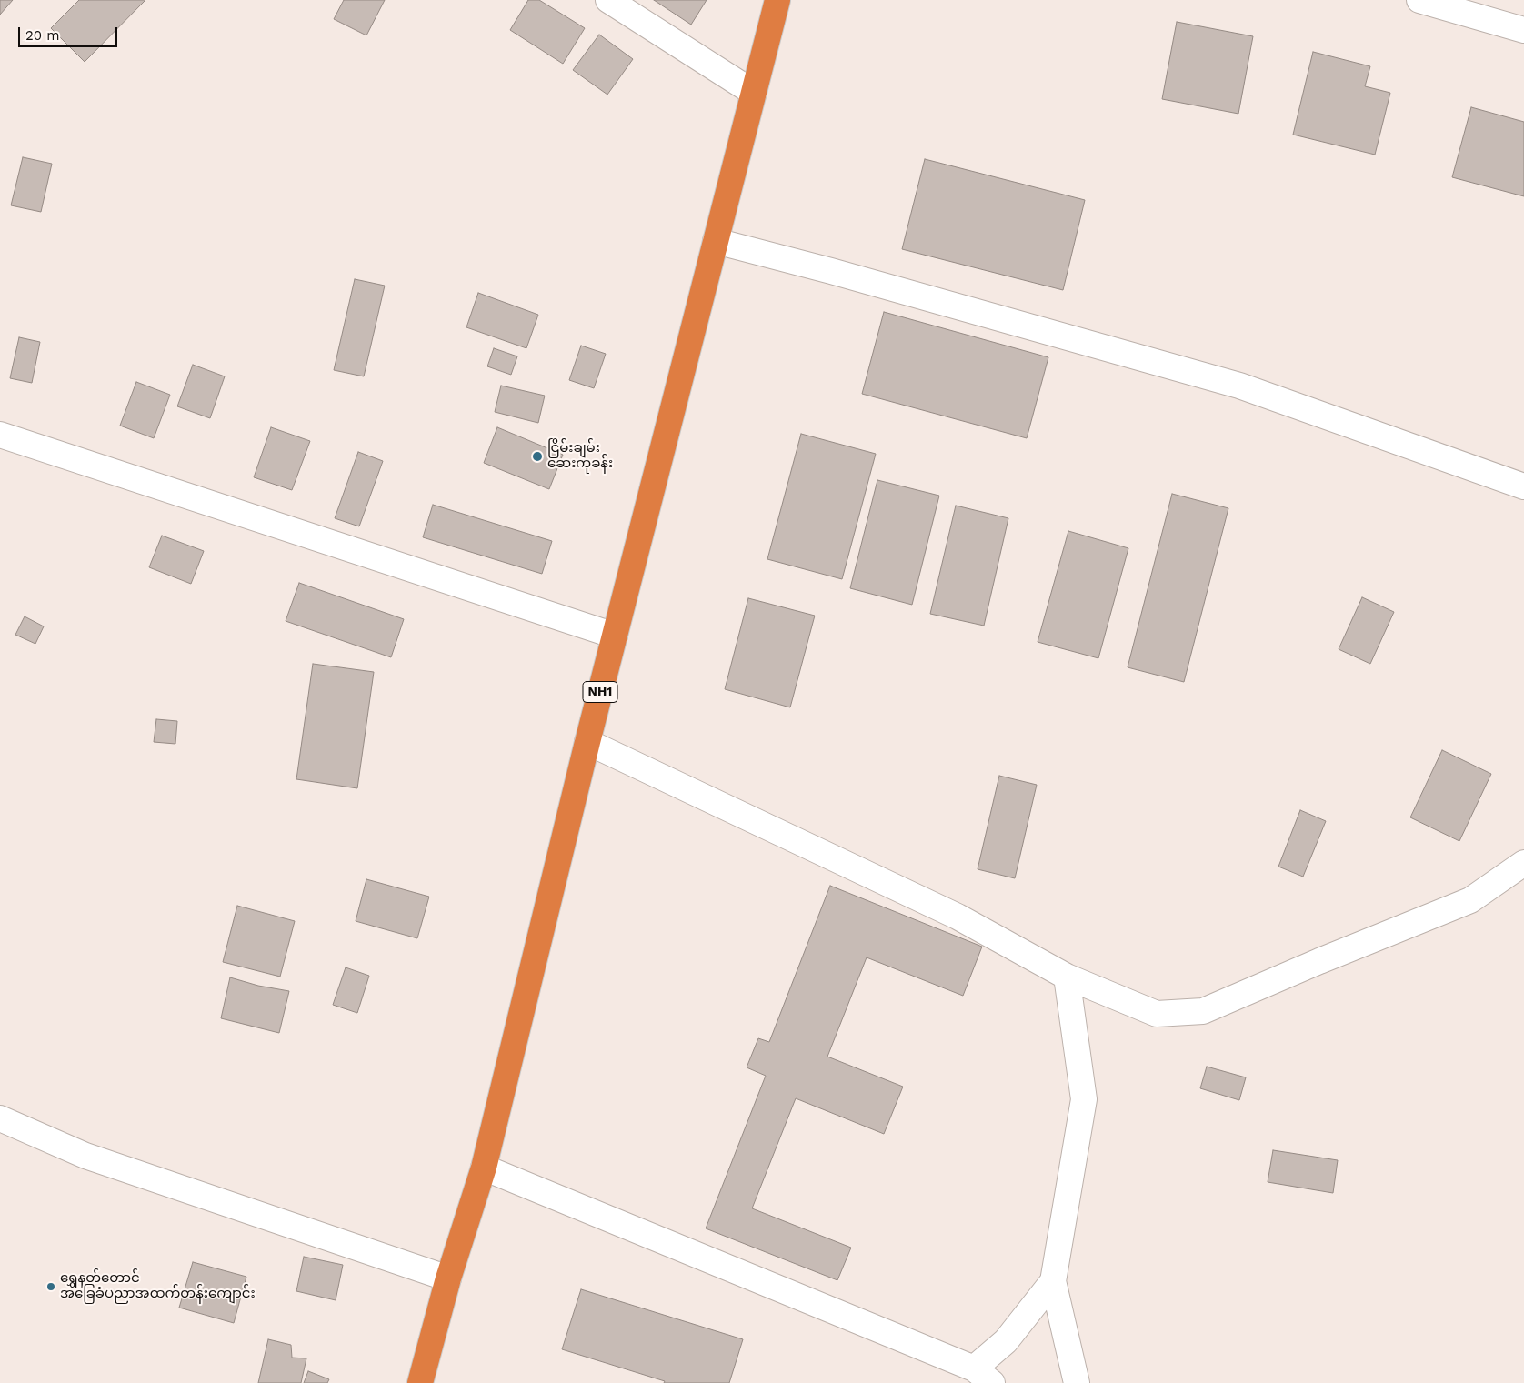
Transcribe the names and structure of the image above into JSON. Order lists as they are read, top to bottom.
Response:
{
  "streets": {
    "highway": ["NH1"]
  },
  "places": ["ငြိမ်းချမ်း ဆေးကုခန်း", "ရွှေနတ်တောင် အခြေခံပညာအထက်တန်းကျောင်း"],
  "scale_bar": "20 m"
}
